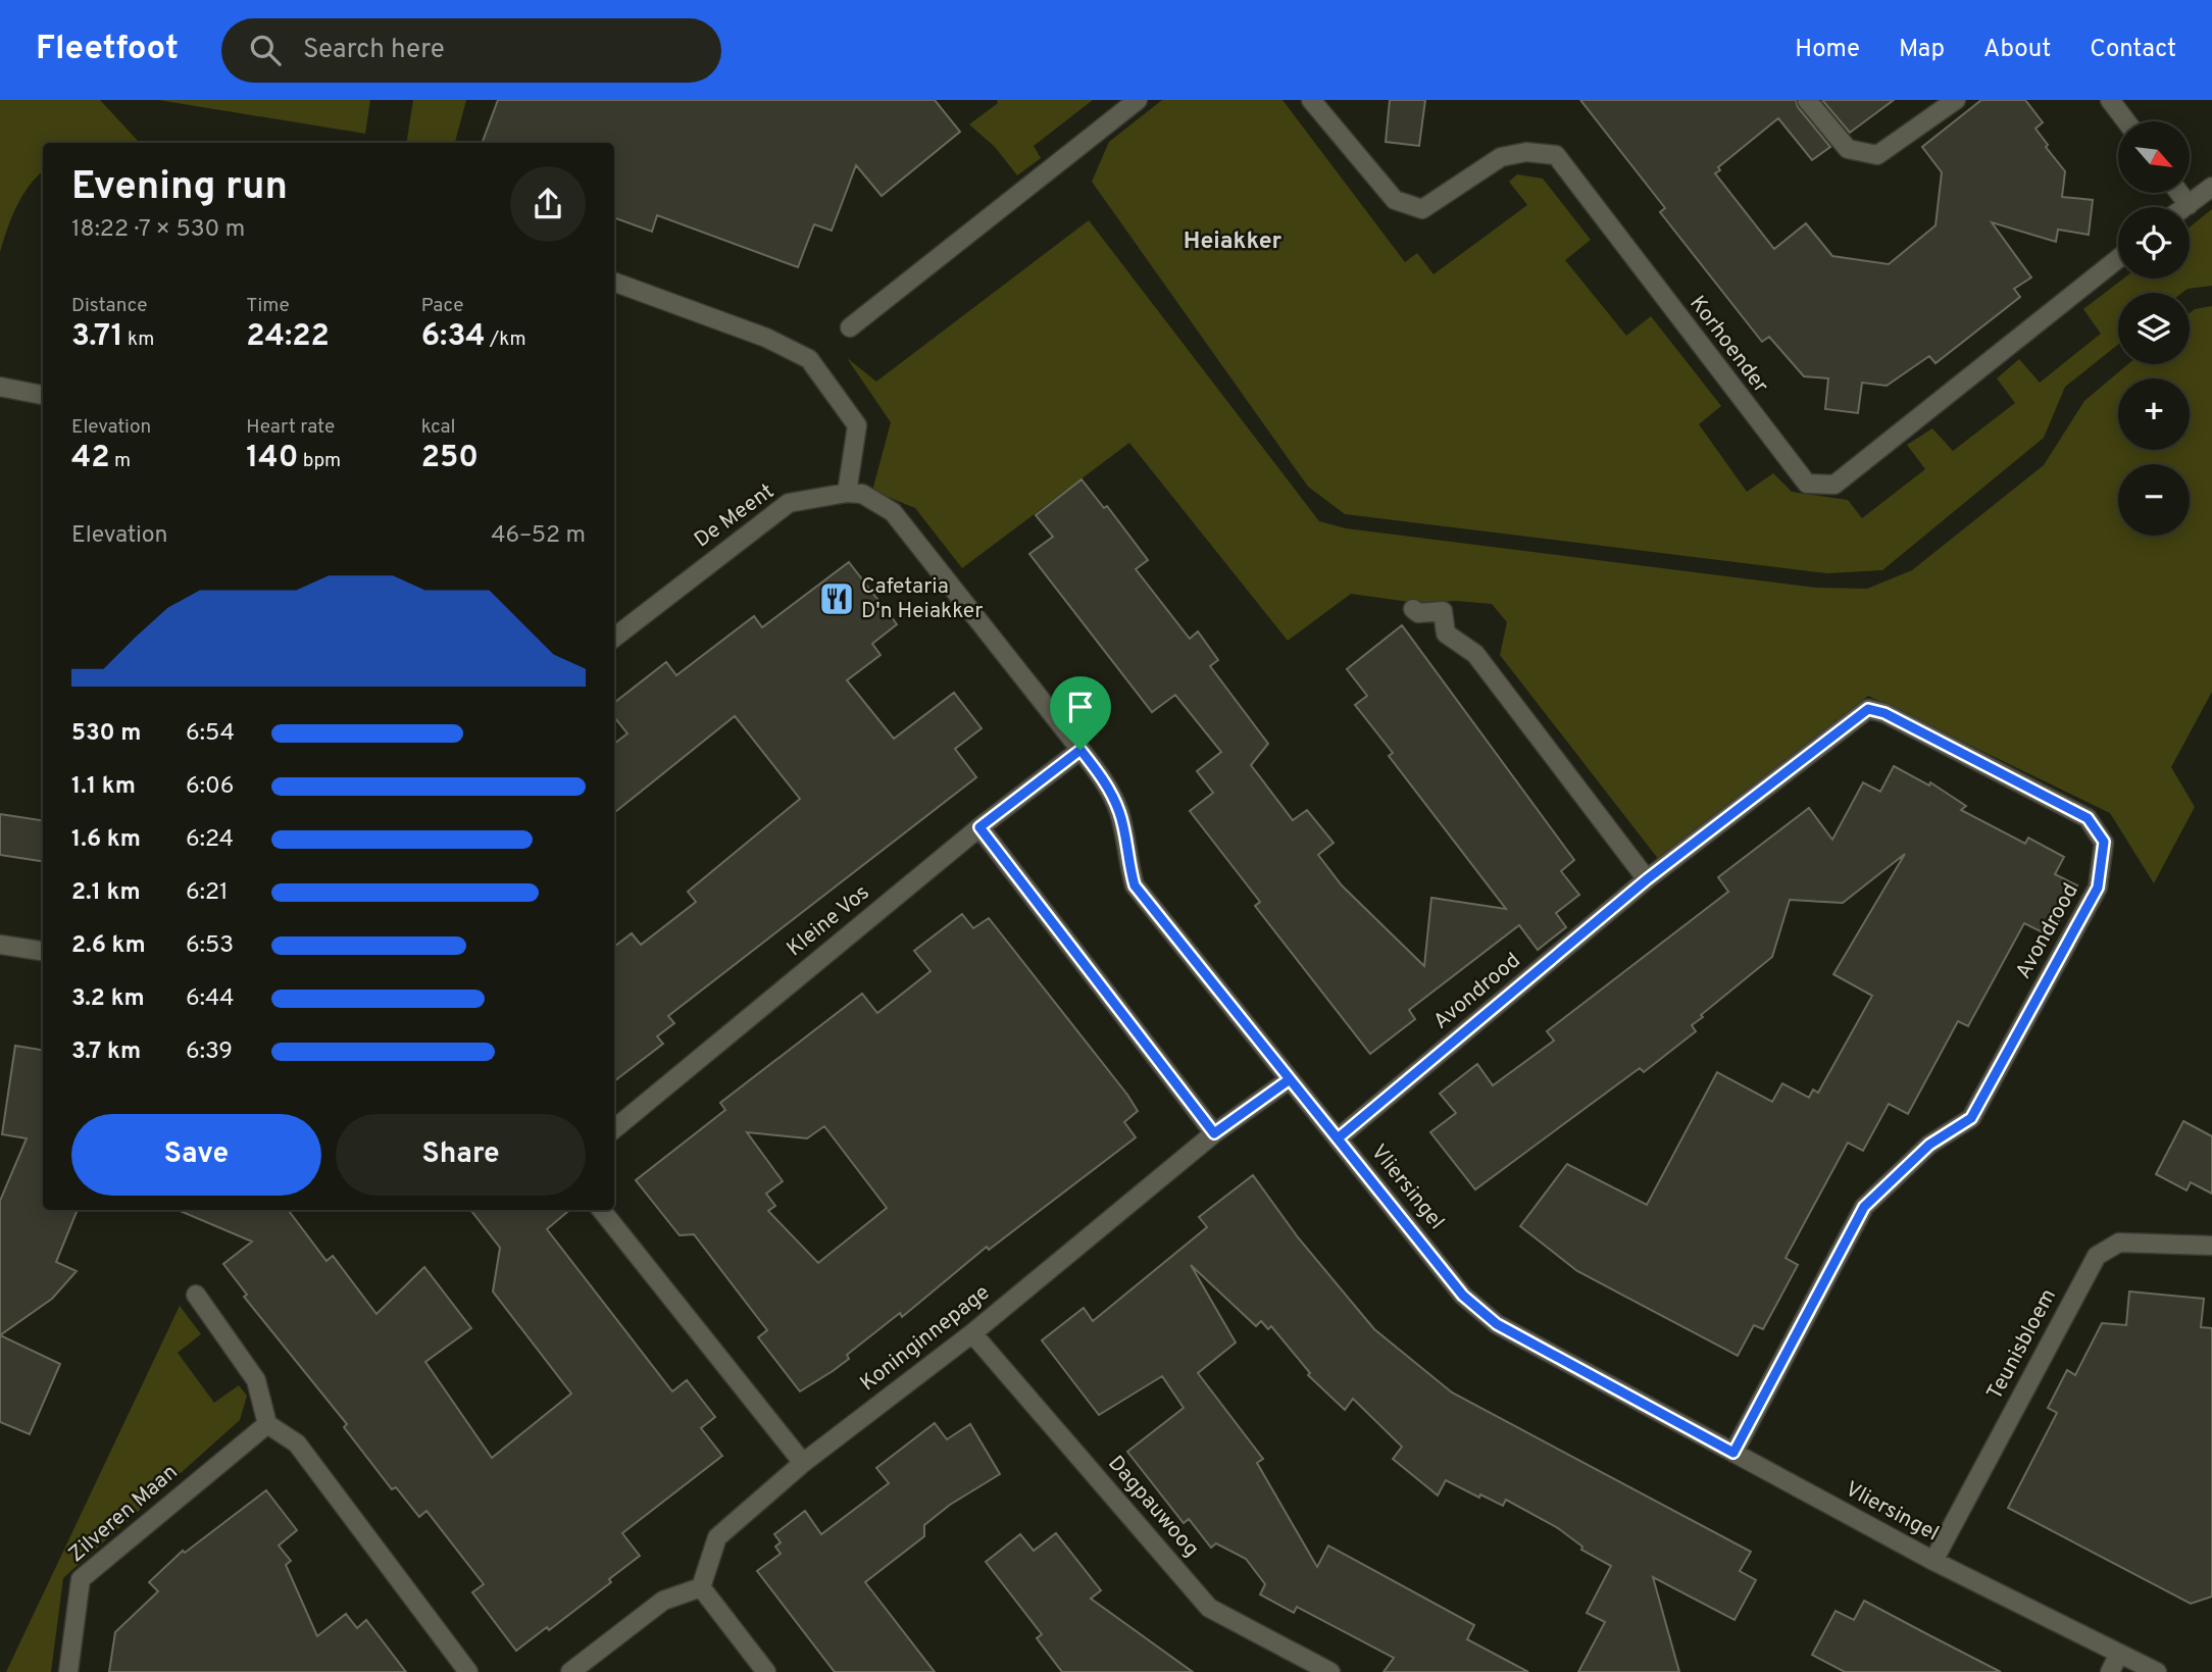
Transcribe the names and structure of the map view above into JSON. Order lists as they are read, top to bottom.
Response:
{
  "streets": {
    "street": [
      "Korhoender",
      "De Meent",
      "Kleine Vos",
      "Avondrood",
      "Vliersingel",
      "Koninginnepage",
      "Teunisbloem",
      "Dagpauwoog",
      "Zilveren Maan"
    ]
  },
  "crossings": [
    ["De Meent", "Vliersingel"],
    ["Kleine Vos", "Vliersingel"],
    ["Avondrood", "Vliersingel"],
    ["Vliersingel", "Koninginnepage"],
    ["Vliersingel", "Teunisbloem"],
    ["Koninginnepage", "Dagpauwoog"]
  ],
  "districts": ["Heiakker"],
  "places": {
    "restaurant": ["Cafetaria D'n Heiakker"]
  },
  "north": "bottom right",
  "page": {
    "header": "Fleetfoot",
    "search": "Search here",
    "nav": [
      "Home",
      "Map",
      "About",
      "Contact"
    ],
    "map_buttons": ["+", "−"],
    "heading": ["Evening run", "18:22 · 7 × 530 m"],
    "stats": [
      ["Distance", "3.71 km"],
      ["Time", "24:22"],
      ["Pace", "6:34 /km"],
      ["Elevation", "42 m"],
      ["Heart rate", "140 bpm"],
      ["kcal", "250"]
    ],
    "chart": ["Elevation", "46–52 m"],
    "list": [
      {
        "name": "530 m",
        "note": "6:54"
      },
      {
        "name": "1.1 km",
        "note": "6:06"
      },
      {
        "name": "1.6 km",
        "note": "6:24"
      },
      {
        "name": "2.1 km",
        "note": "6:21"
      },
      {
        "name": "2.6 km",
        "note": "6:53"
      },
      {
        "name": "3.2 km",
        "note": "6:44"
      },
      {
        "name": "3.7 km",
        "note": "6:39"
      }
    ],
    "buttons": ["Save", "Share"]
  }
}
